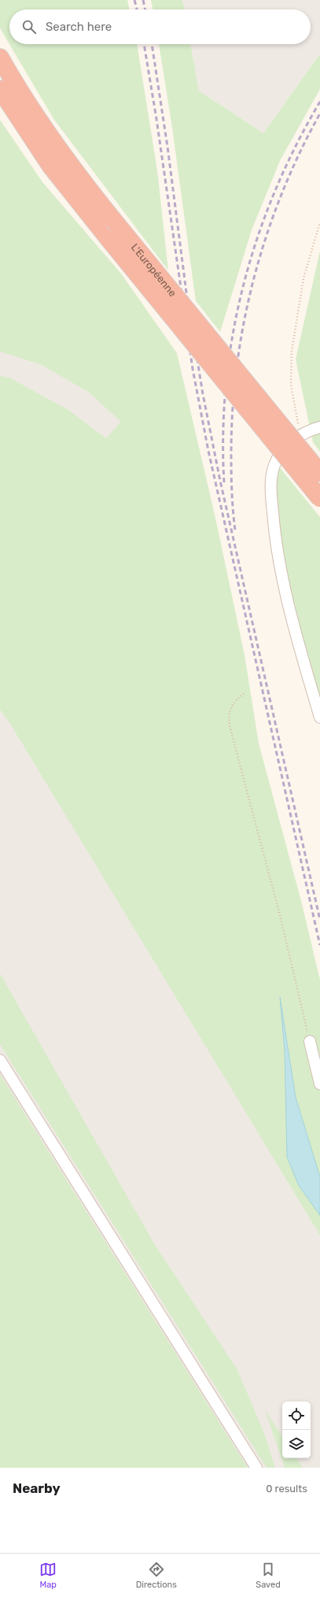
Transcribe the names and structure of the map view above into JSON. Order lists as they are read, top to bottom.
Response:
{
  "streets": {
    "highway": ["L'Européenne"]
  },
  "page": {
    "search": "Search here",
    "heading": ["Nearby", "0 results"],
    "nav": ["Map", "Directions", "Saved"]
  }
}
